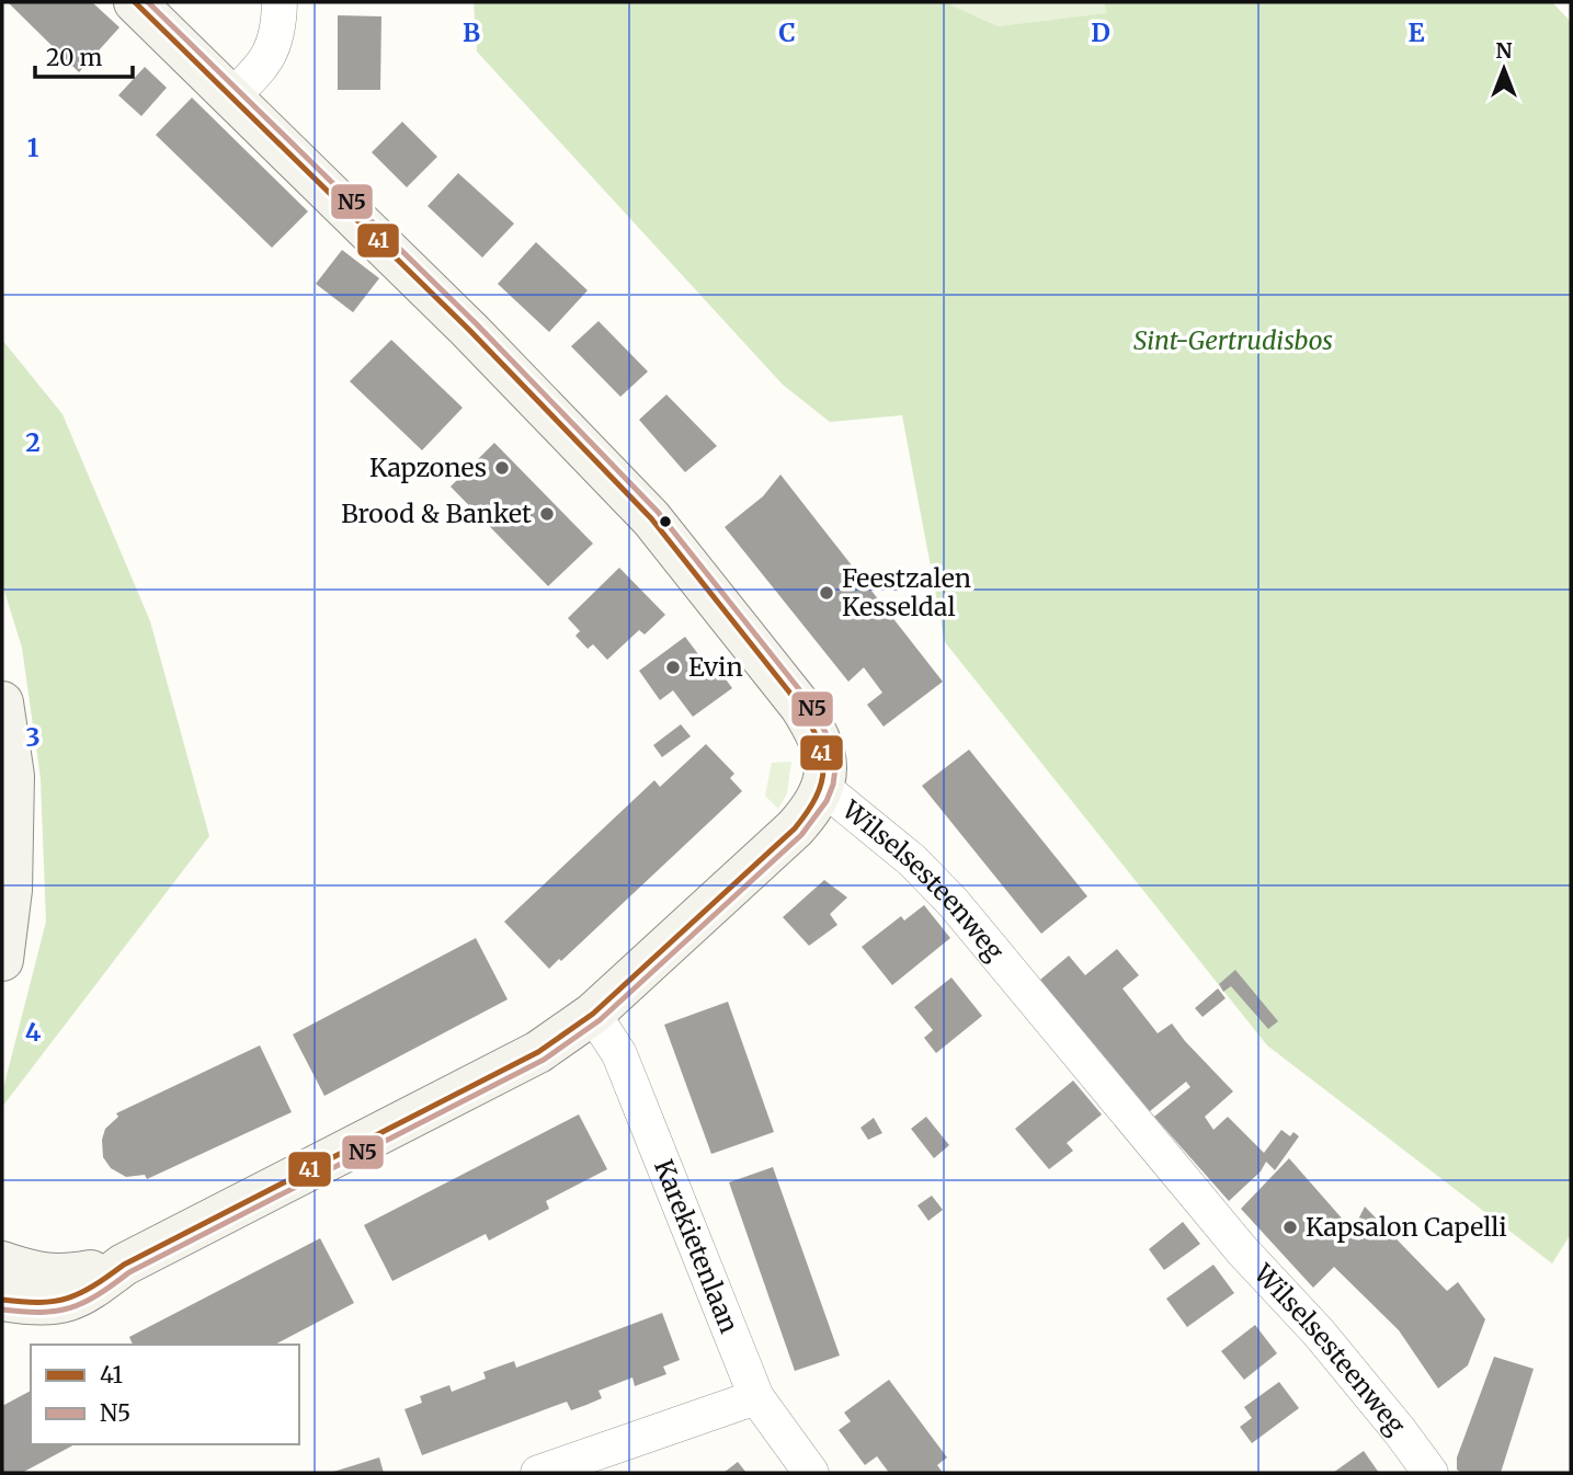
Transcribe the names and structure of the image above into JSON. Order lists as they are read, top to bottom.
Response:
{
  "streets": {
    "street": ["Wilselsesteenweg", "Karekietenlaan"]
  },
  "parks": ["Sint-Gertrudisbos"],
  "places": [
    "Kapzones",
    "Brood & Banket",
    "Feestzalen Kesseldal",
    "Evin",
    "Kapsalon Capelli"
  ],
  "lines": ["transit line 41", "transit line N5"],
  "legend": ["41", "N5"],
  "scale_bar": "20 m",
  "north": "top",
  "grid": {
    "columns": [
      "B",
      "C",
      "D",
      "E"
    ],
    "rows": [
      "1",
      "2",
      "3",
      "4"
    ]
  }
}
